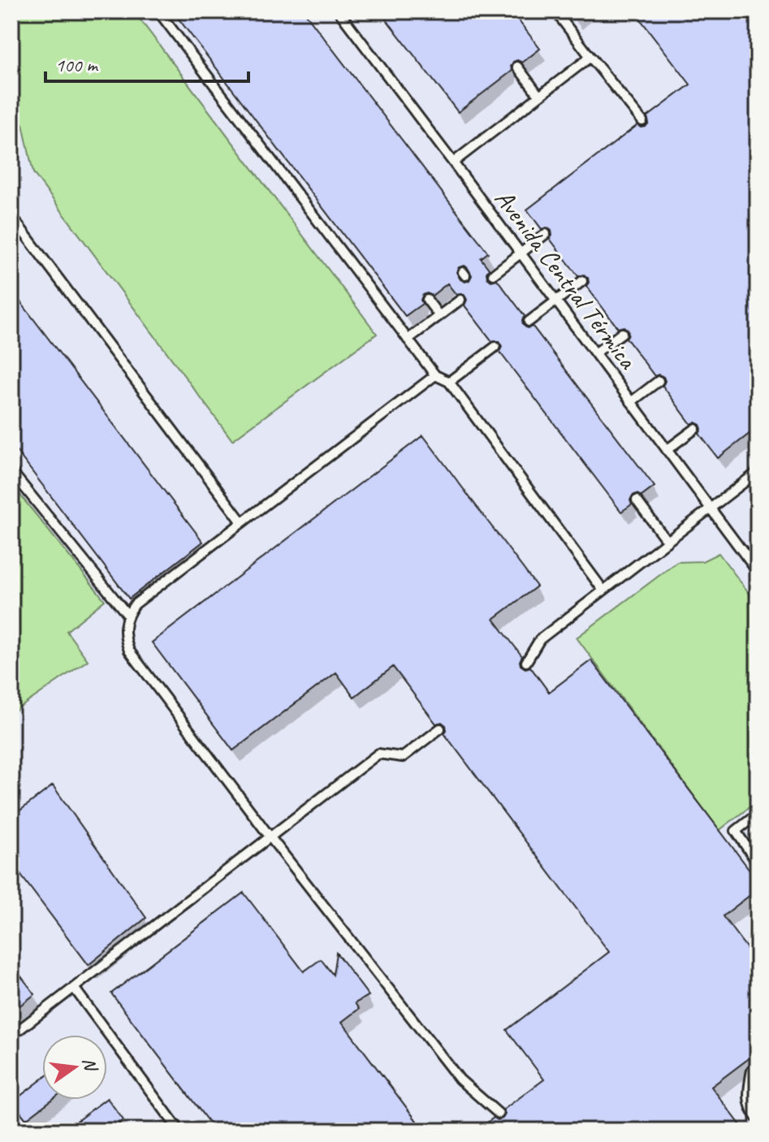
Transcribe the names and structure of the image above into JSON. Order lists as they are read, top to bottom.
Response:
{
  "streets": {
    "lane": ["Avenida Central Térmica"]
  },
  "scale_bar": "100 m",
  "north": "right"
}
